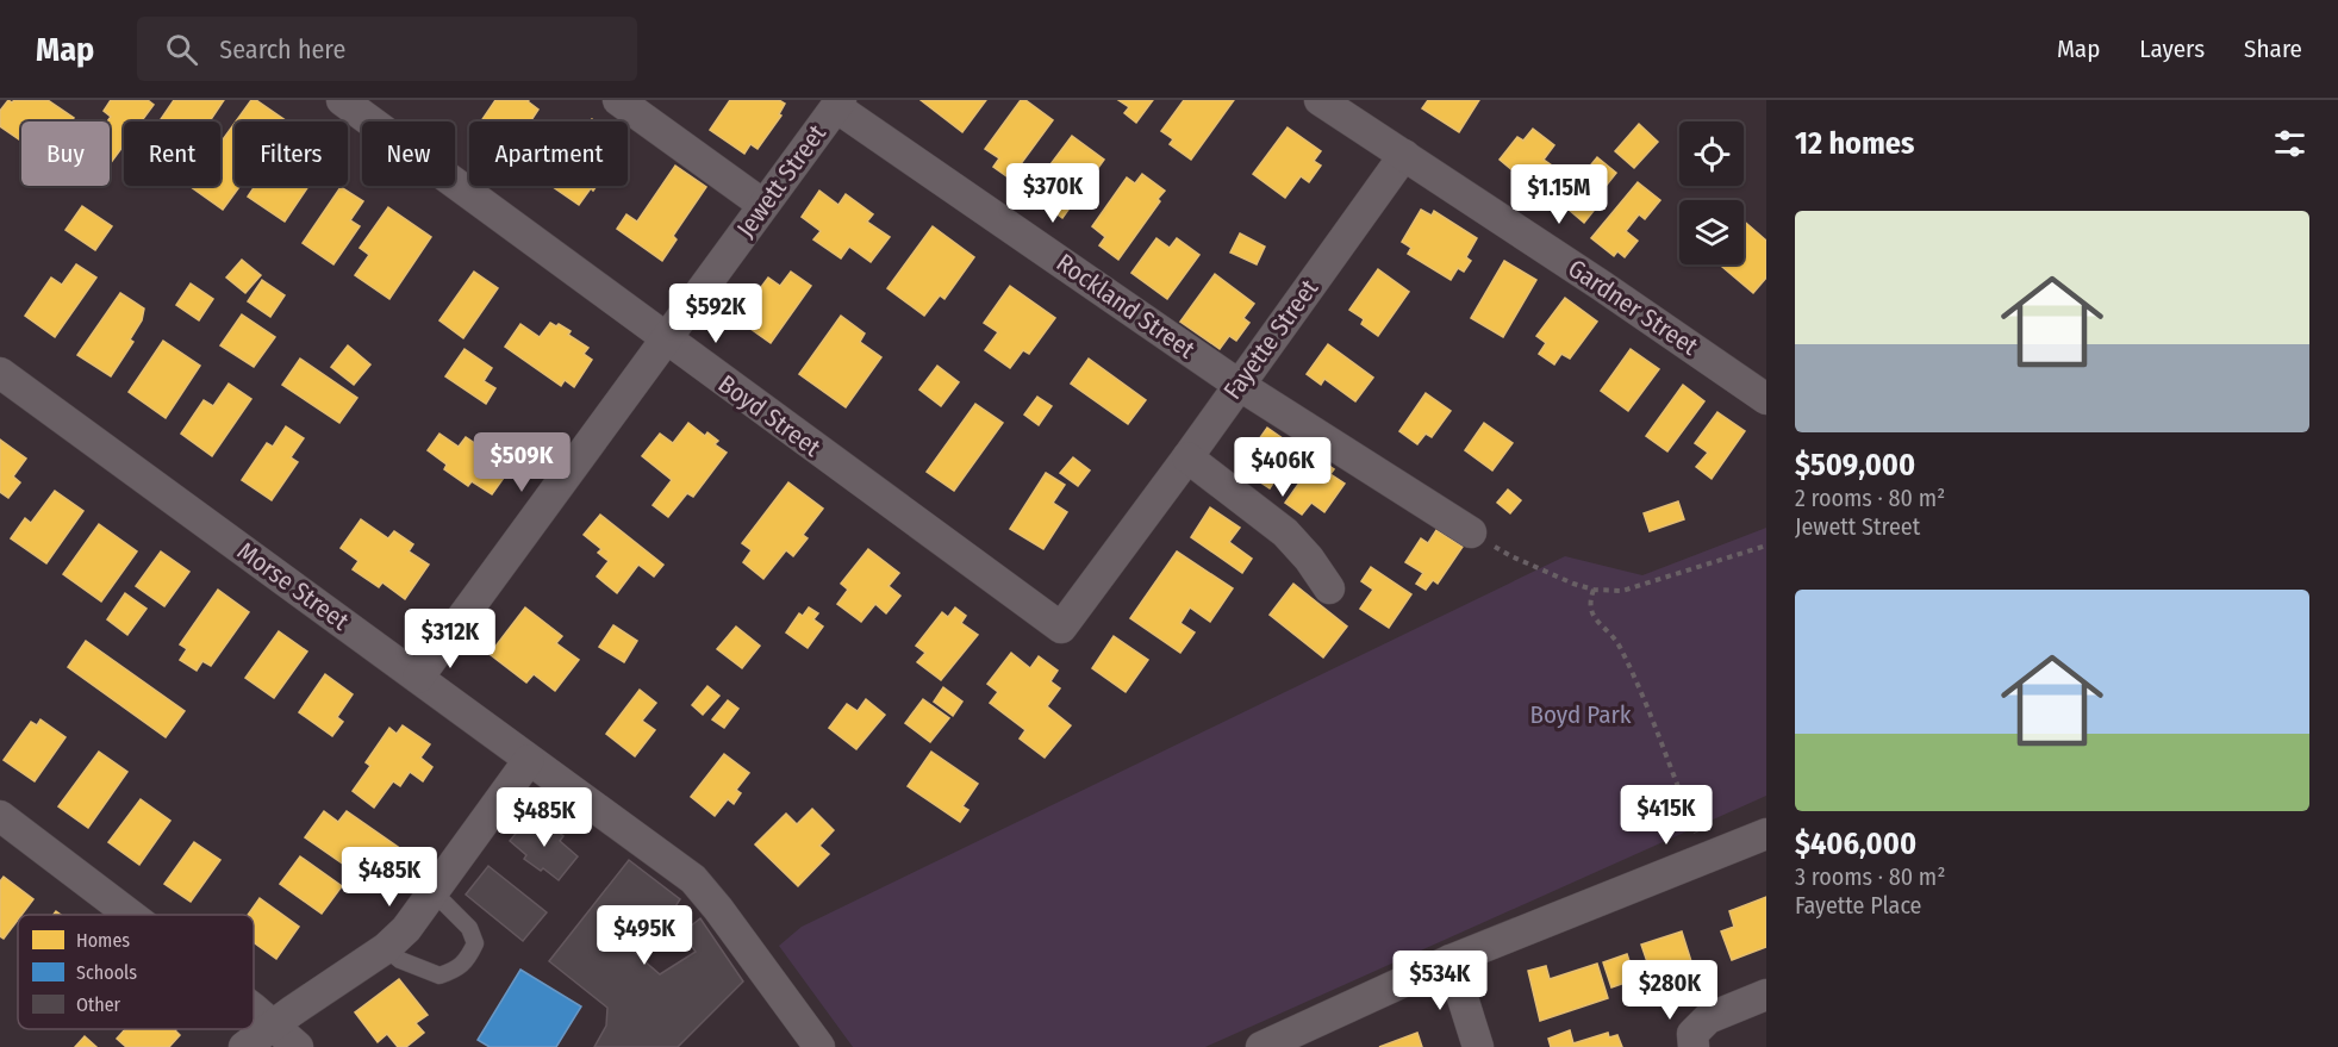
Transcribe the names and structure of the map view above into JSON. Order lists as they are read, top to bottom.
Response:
{
  "streets": {
    "street": [
      "Jewett Street",
      "Rockland Street",
      "Gardner Street",
      "Fayette Street",
      "Boyd Street",
      "Morse Street"
    ]
  },
  "crossings": [
    ["Jewett Street", "Rockland Street"],
    ["Jewett Street", "Boyd Street"],
    ["Jewett Street", "Morse Street"],
    ["Rockland Street", "Fayette Street"],
    ["Gardner Street", "Fayette Street"],
    ["Fayette Street", "Boyd Street"]
  ],
  "parks": ["Boyd Park"],
  "legend": ["Homes", "Schools", "Other"],
  "page": {
    "header": "Map",
    "search": "Search here",
    "nav": ["Map", "Layers", "Share"],
    "heading": "12 homes",
    "chip": [
      "Buy",
      "Rent",
      "Filters",
      "New",
      "Apartment"
    ],
    "price": [
      "$370K",
      "$1.15M",
      "$592K",
      "$509K",
      "$406K",
      "$312K",
      "$415K",
      "$485K",
      "$485K",
      "$495K",
      "$534K",
      "$280K"
    ],
    "list": [
      {
        "name": "$509,000",
        "note": "2 rooms · 80 m² · Jewett Street"
      },
      {
        "name": "$406,000",
        "note": "3 rooms · 80 m² · Fayette Place"
      }
    ]
  }
}
